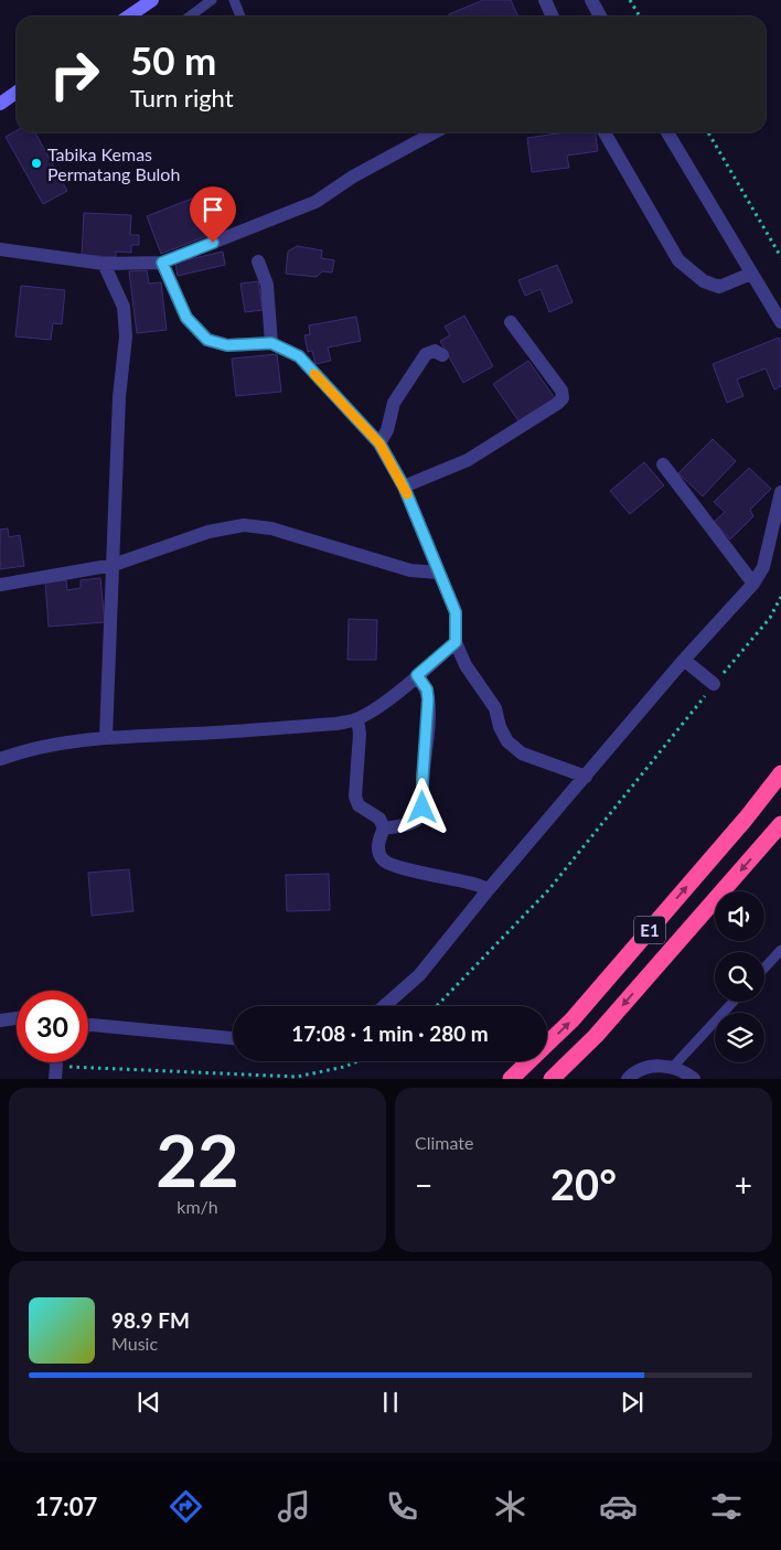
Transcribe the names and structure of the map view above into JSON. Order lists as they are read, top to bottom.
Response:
{
  "streets": {
    "highway": ["E1"]
  },
  "places": ["Tabika Kemas Permatang Buloh"],
  "page": {
    "turn": ["50 m", "Turn right"],
    "limit": "30",
    "trip": "17:08 · 1 min · 280 m",
    "tile": [
      ["22", "km/h"],
      "Climate"
    ],
    "heat": ["−", "20°", "+"],
    "song": ["98.9 FM", "Music"],
    "tabs": "17:07"
  }
}
